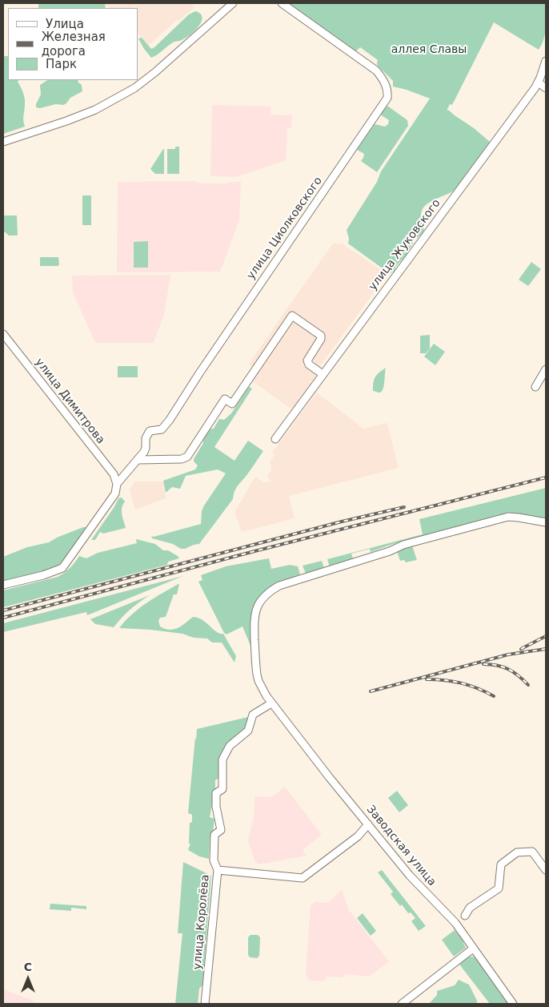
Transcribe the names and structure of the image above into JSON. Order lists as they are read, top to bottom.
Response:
{
  "streets": {
    "street": [
      "улица Циолковского",
      "улица Жуковского",
      "улица Димитрова",
      "Заводская улица",
      "улица Королёва"
    ]
  },
  "crossings": [
    ["улица Циолковского", "улица Димитрова"],
    ["Заводская улица", "улица Королёва"]
  ],
  "parks": ["аллея Славы"],
  "legend": ["Улица", "Железная дорога", "Парк"],
  "north": "top"
}
